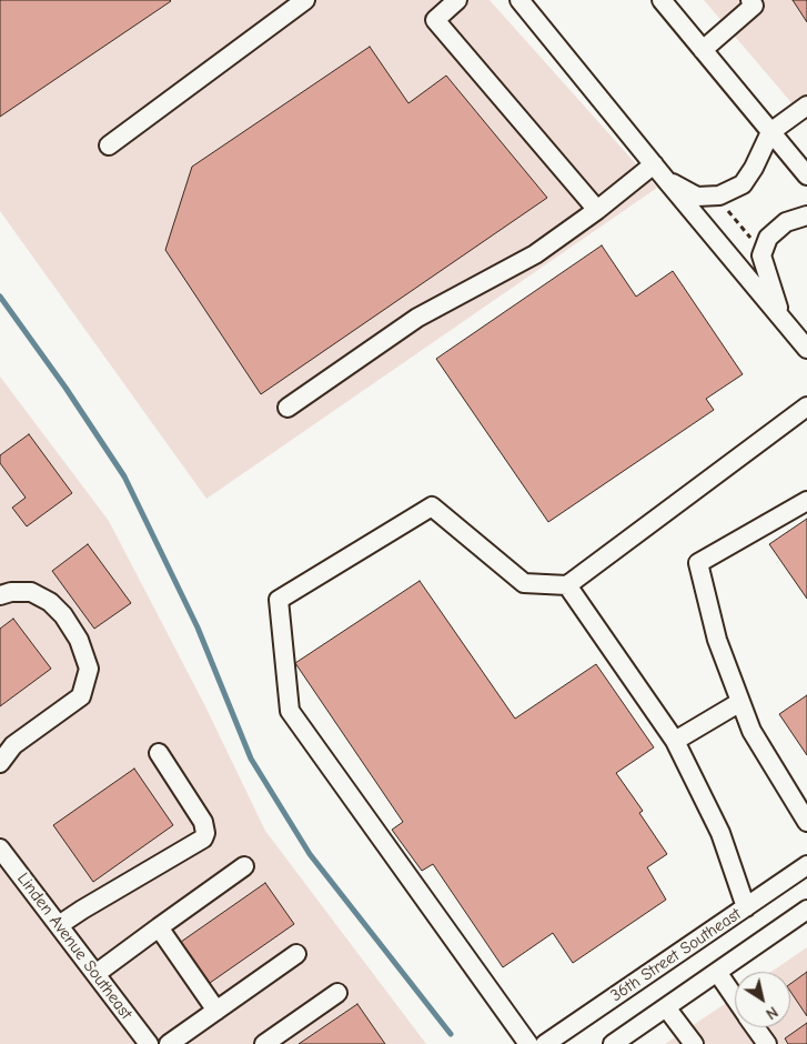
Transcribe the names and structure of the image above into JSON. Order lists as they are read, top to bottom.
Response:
{
  "streets": {
    "street": ["Linden Avenue Southeast", "36th Street Southeast"]
  },
  "north": "bottom right"
}
